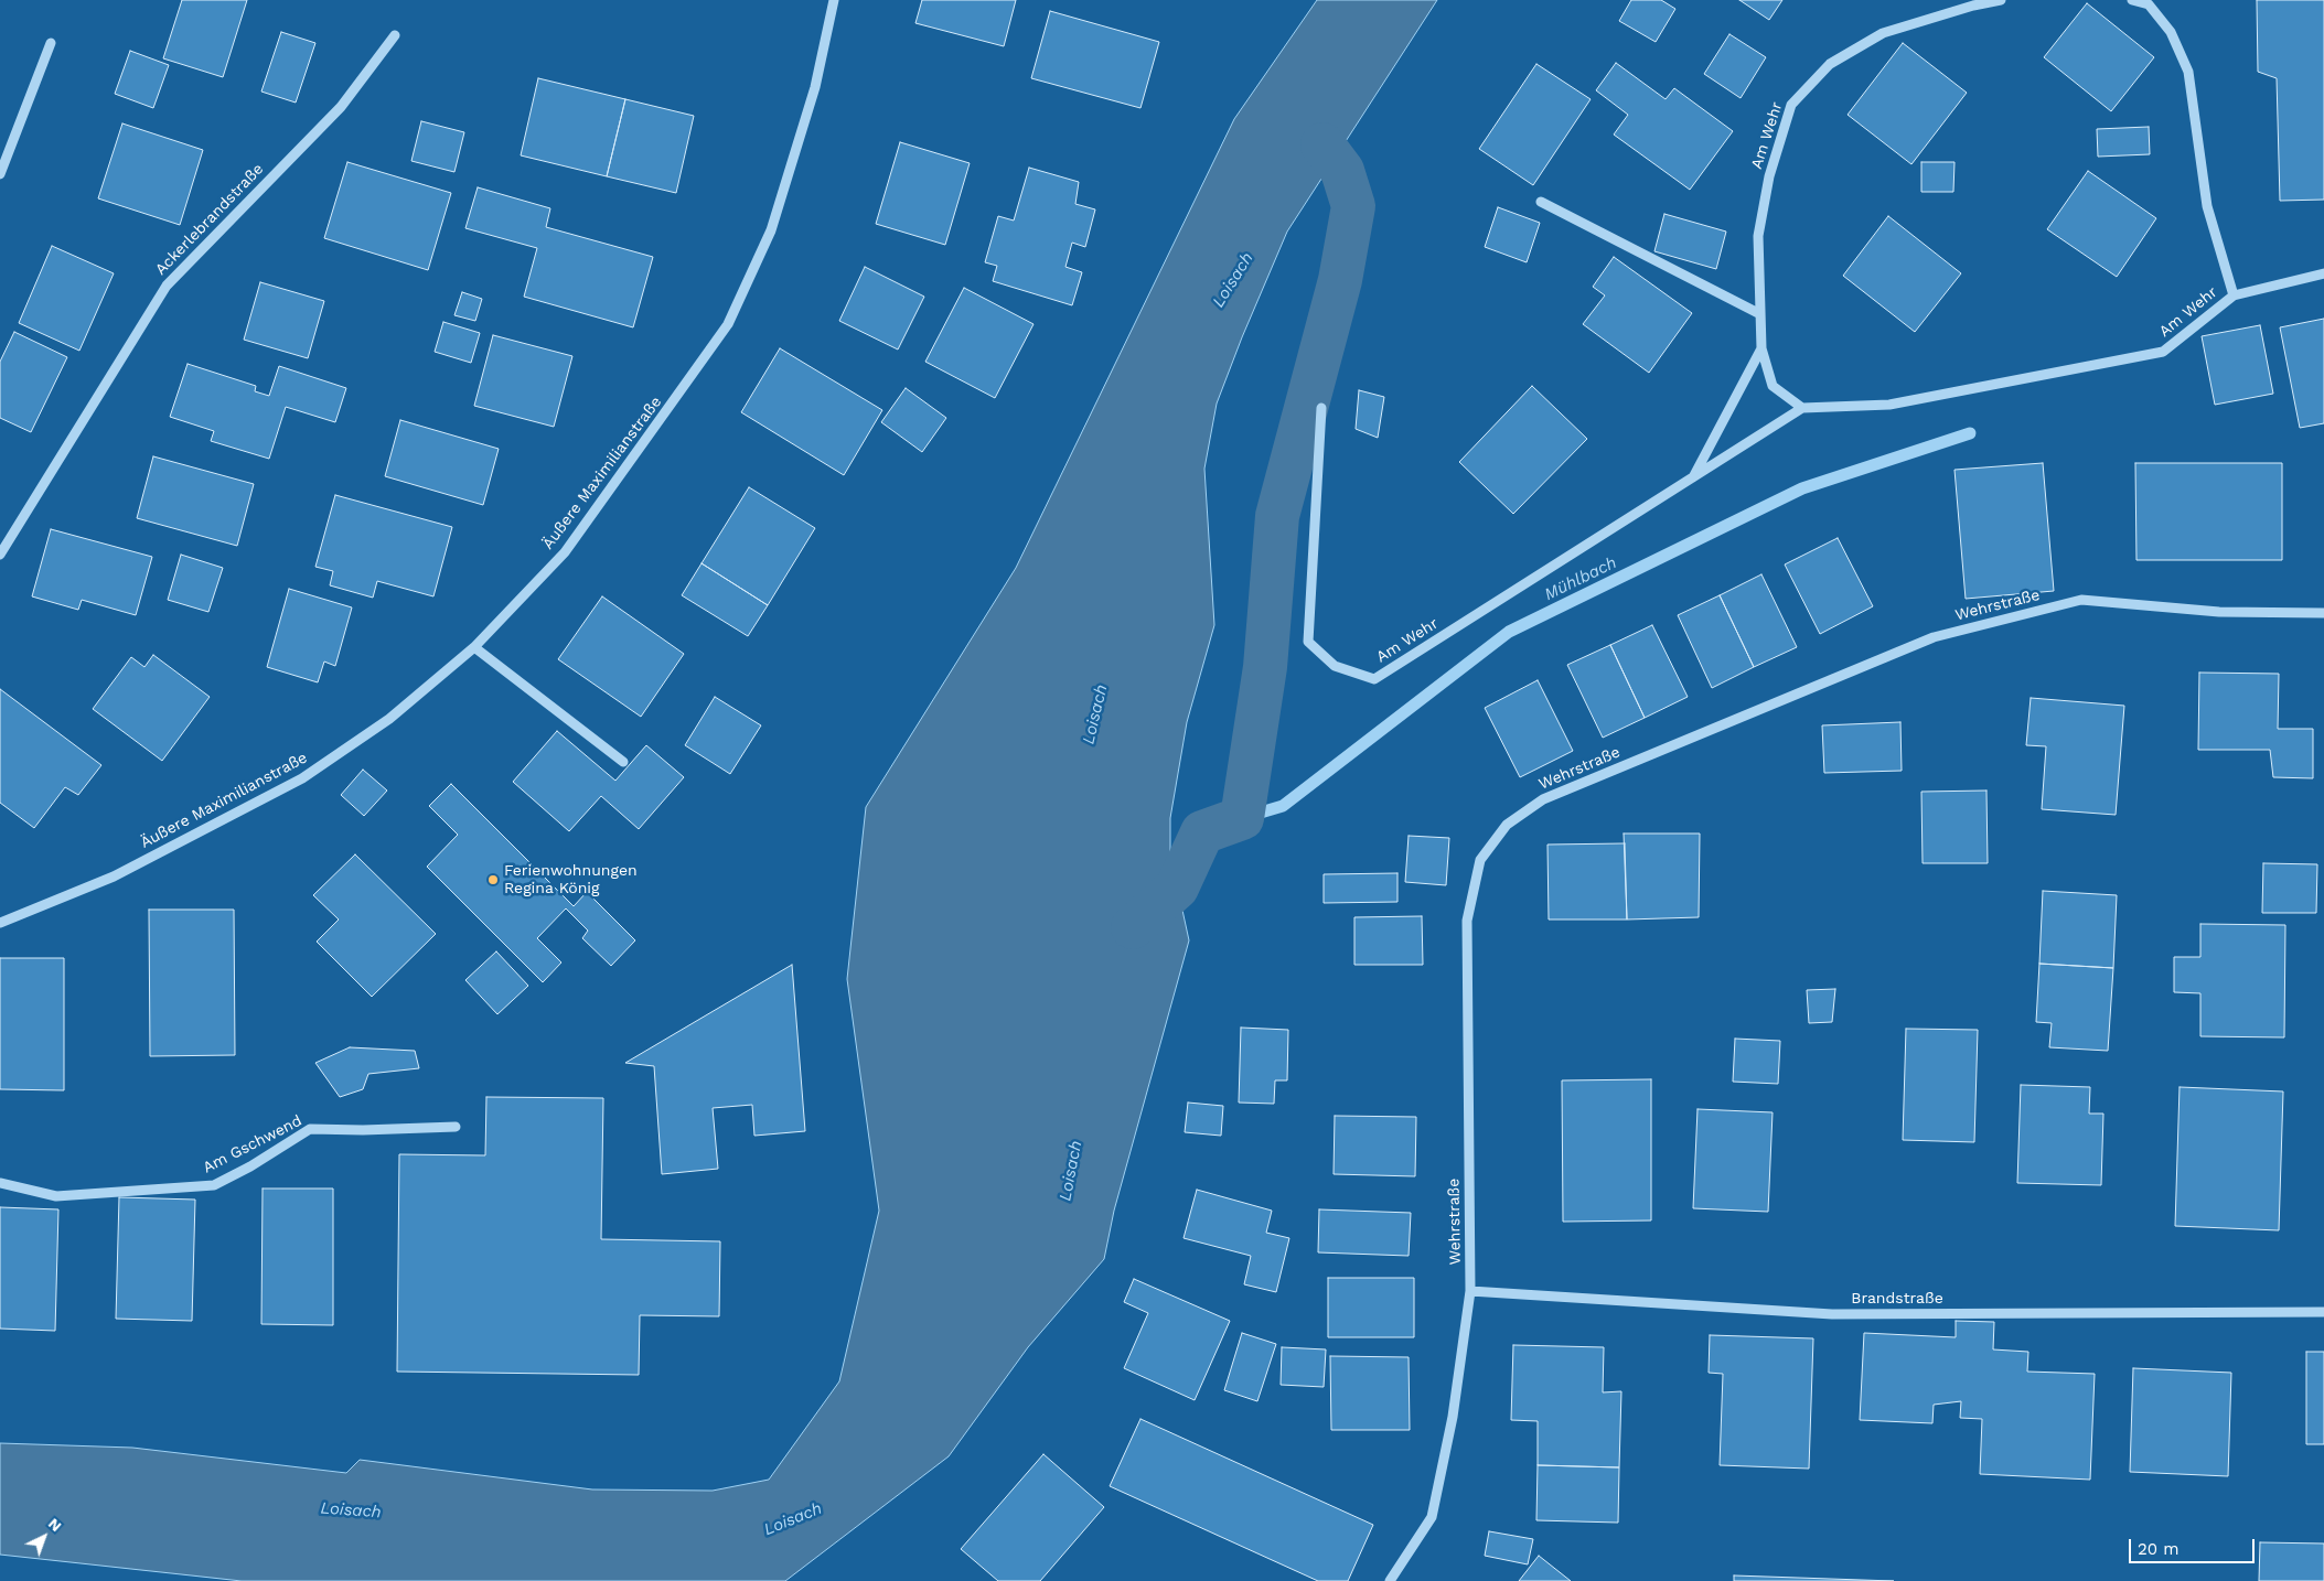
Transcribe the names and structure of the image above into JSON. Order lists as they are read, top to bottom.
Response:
{
  "streets": {
    "street": [
      "Am Wehr",
      "Ackerlebrandstraße",
      "Äußere Maximilianstraße",
      "Wehrstraße",
      "Am Gschwend",
      "Brandstraße"
    ]
  },
  "crossings": [
    ["Wehrstraße", "Brandstraße"]
  ],
  "water": ["Loisach", "Mühlbach"],
  "places": ["Ferienwohnungen Regina König"],
  "scale_bar": "20 m",
  "north": "top right"
}
